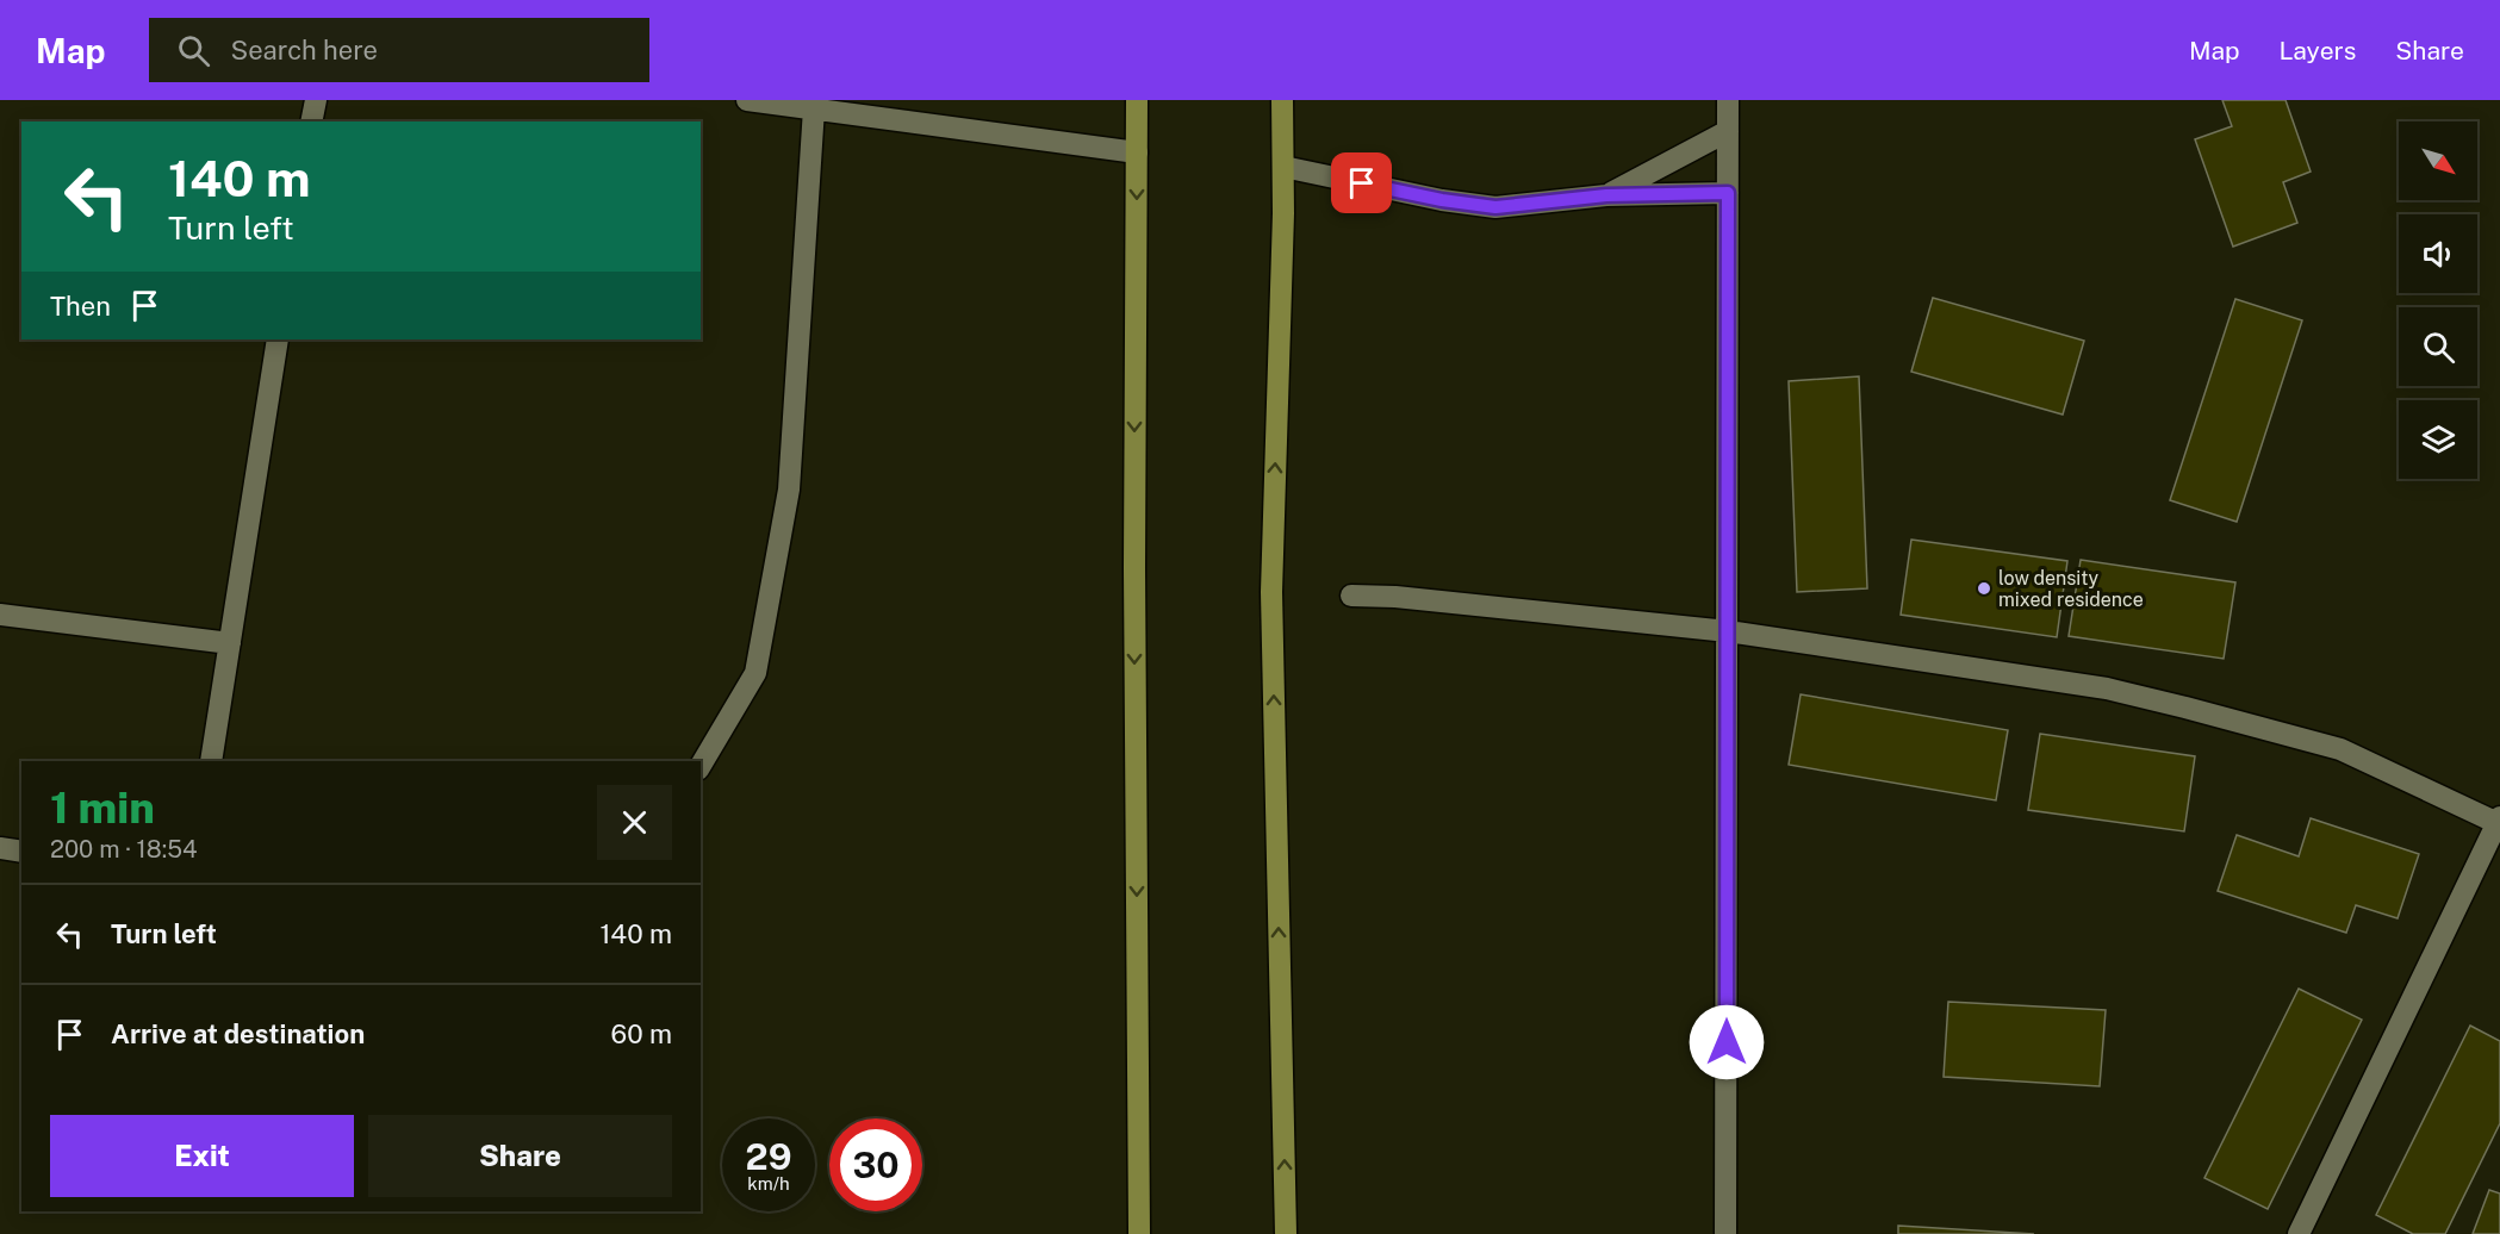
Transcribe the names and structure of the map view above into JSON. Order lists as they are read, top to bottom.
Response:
{
  "places": ["low density mixed residence"],
  "north": "bottom right",
  "page": {
    "header": "Map",
    "search": "Search here",
    "nav": ["Map", "Layers", "Share"],
    "turn": ["140 m", "Turn left"],
    "then": "Then",
    "heading": ["1 min", "200 m · 18:54"],
    "list": [
      {
        "name": "Turn left",
        "value": "140 m"
      },
      {
        "name": "Arrive at destination",
        "value": "60 m"
      }
    ],
    "buttons": ["Exit", "Share"],
    "speed": "29 km/h",
    "limit": "30"
  }
}
